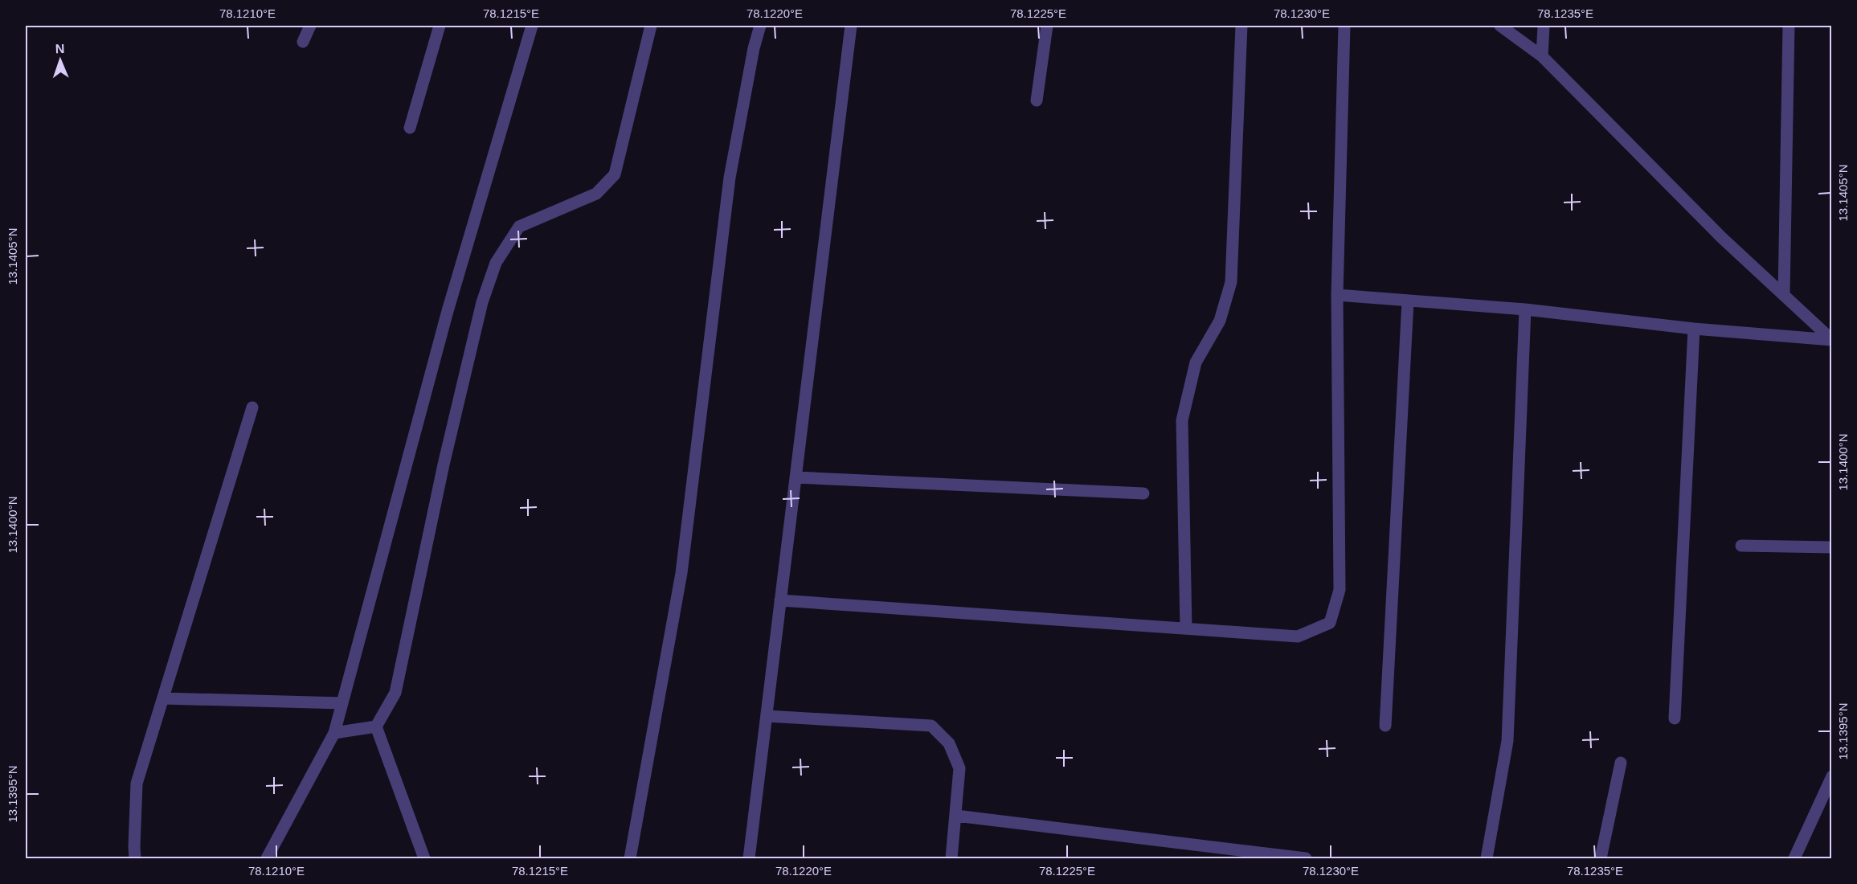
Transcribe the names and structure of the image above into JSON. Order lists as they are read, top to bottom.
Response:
{
  "north": "top",
  "coordinates": [
    "78.1210°E",
    "78.1215°E",
    "78.1220°E",
    "78.1225°E",
    "78.1230°E",
    "78.1235°E",
    "13.1405°N",
    "13.1400°N",
    "13.1395°N"
  ]
}
